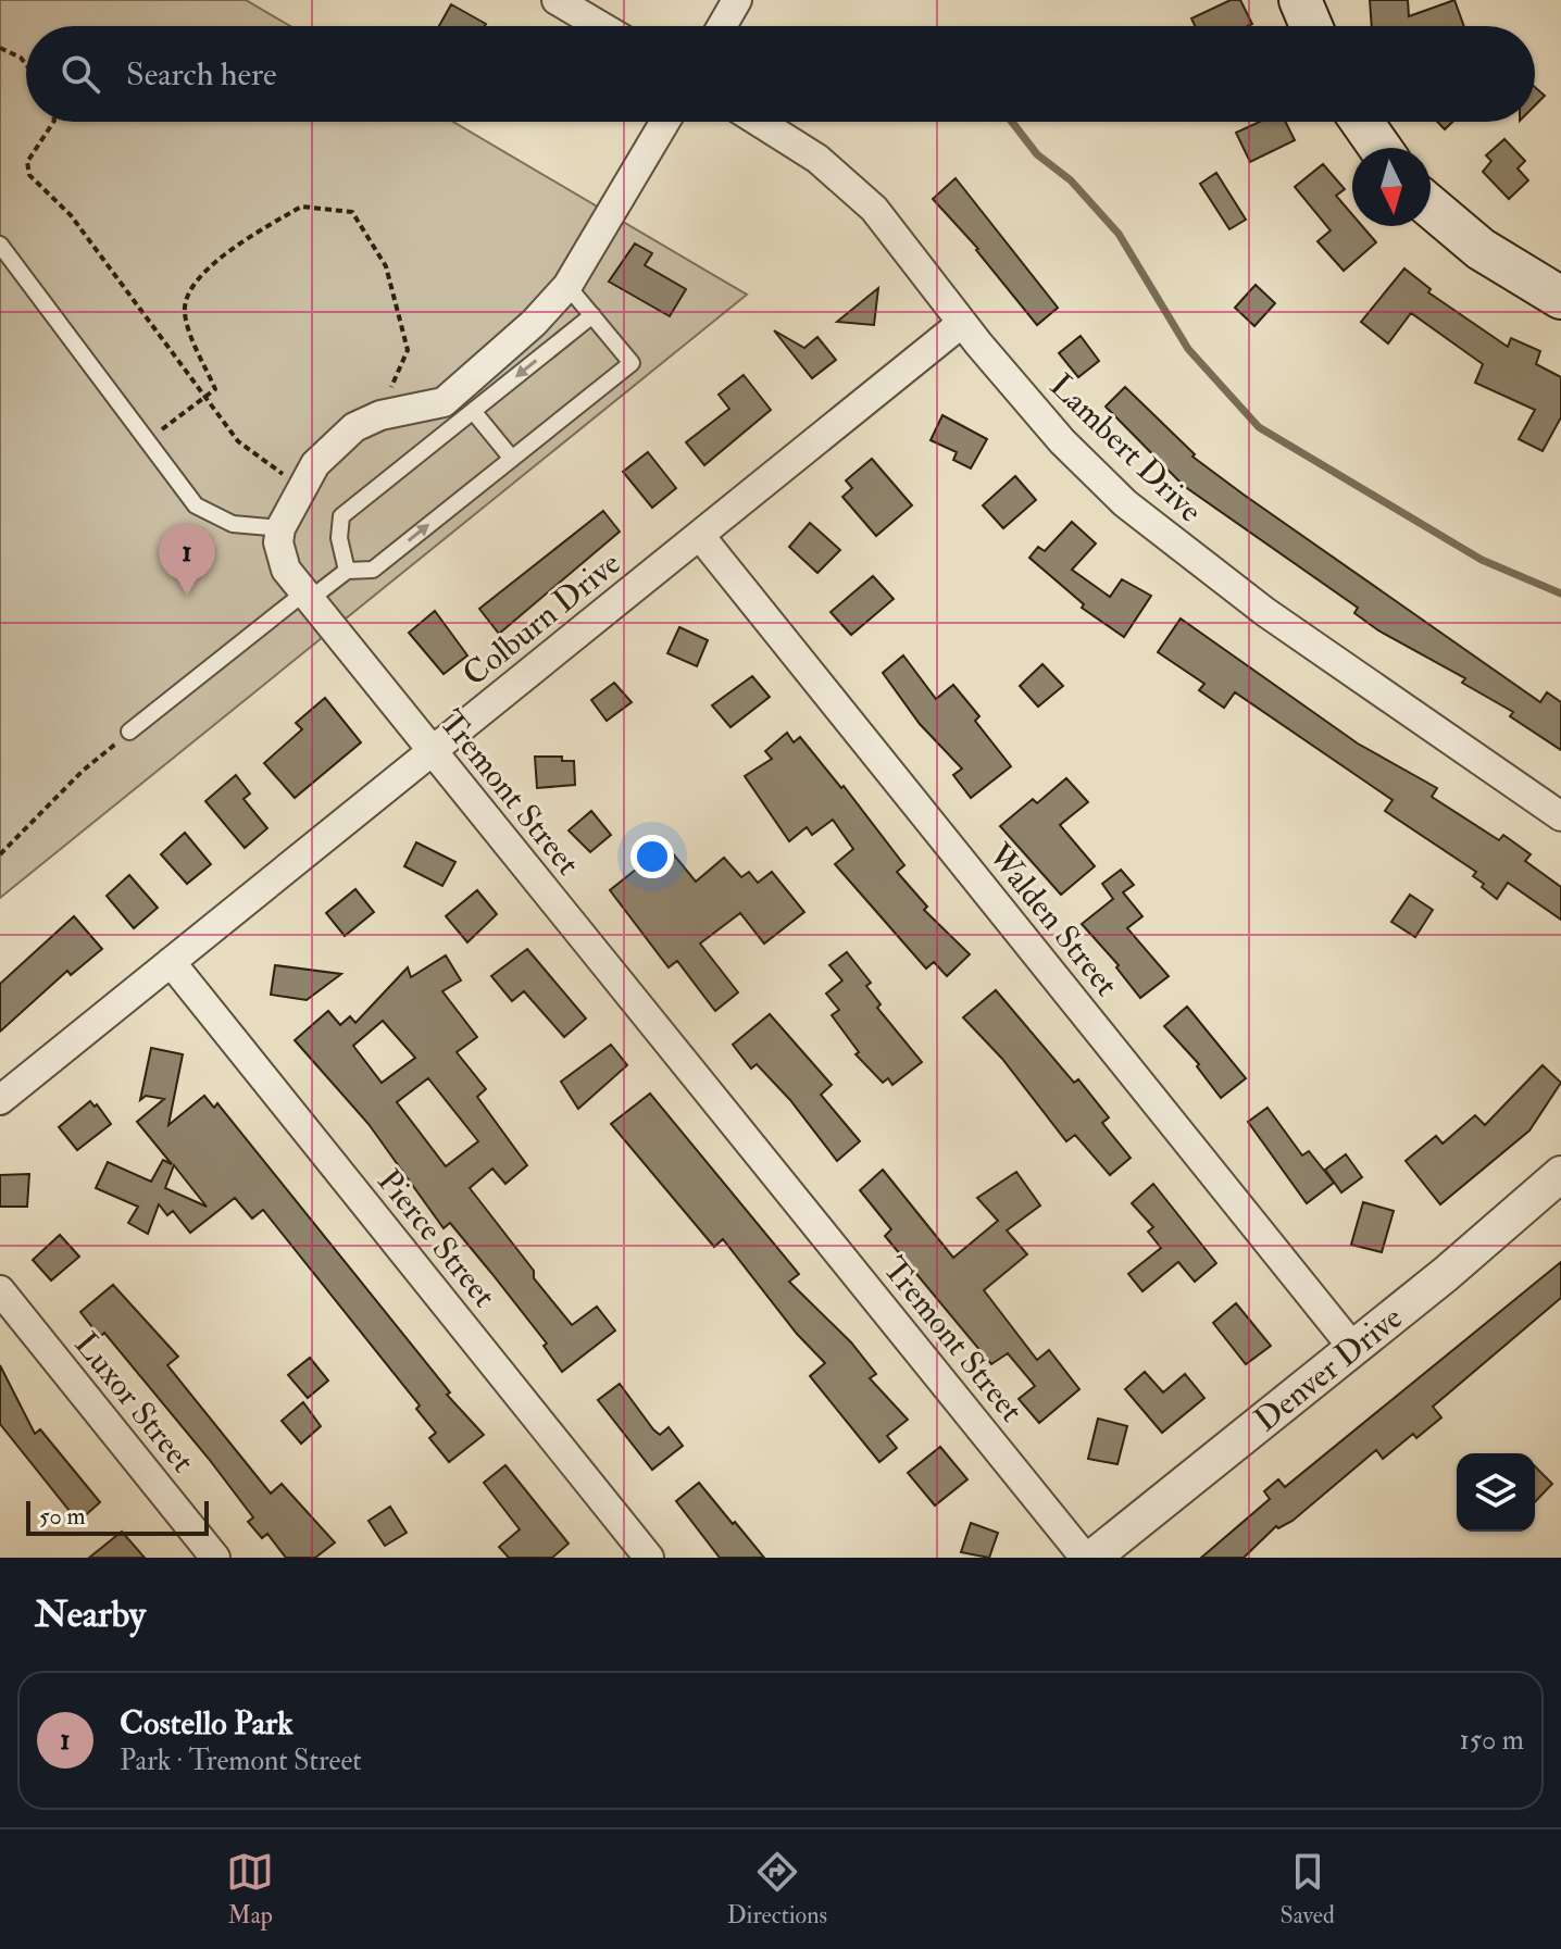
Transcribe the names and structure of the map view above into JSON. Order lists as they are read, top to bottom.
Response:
{
  "streets": {
    "street": [
      "Lambert Drive",
      "Colburn Drive",
      "Tremont Street",
      "Walden Street",
      "Pierce Street",
      "Denver Drive",
      "Luxor Street"
    ]
  },
  "crossings": [
    ["Lambert Drive", "Colburn Drive"],
    ["Colburn Drive", "Tremont Street"],
    ["Colburn Drive", "Walden Street"],
    ["Colburn Drive", "Pierce Street"],
    ["Walden Street", "Denver Drive"]
  ],
  "scale_bar": "50 m",
  "north": "bottom",
  "page": {
    "search": "Search here",
    "pins": "1",
    "scale": "50 m",
    "heading": "Nearby",
    "list": [
      {
        "mark": "1",
        "name": "Costello Park",
        "note": "Park · Tremont Street",
        "value": "150 m"
      }
    ],
    "nav": ["Map", "Directions", "Saved"]
  }
}
